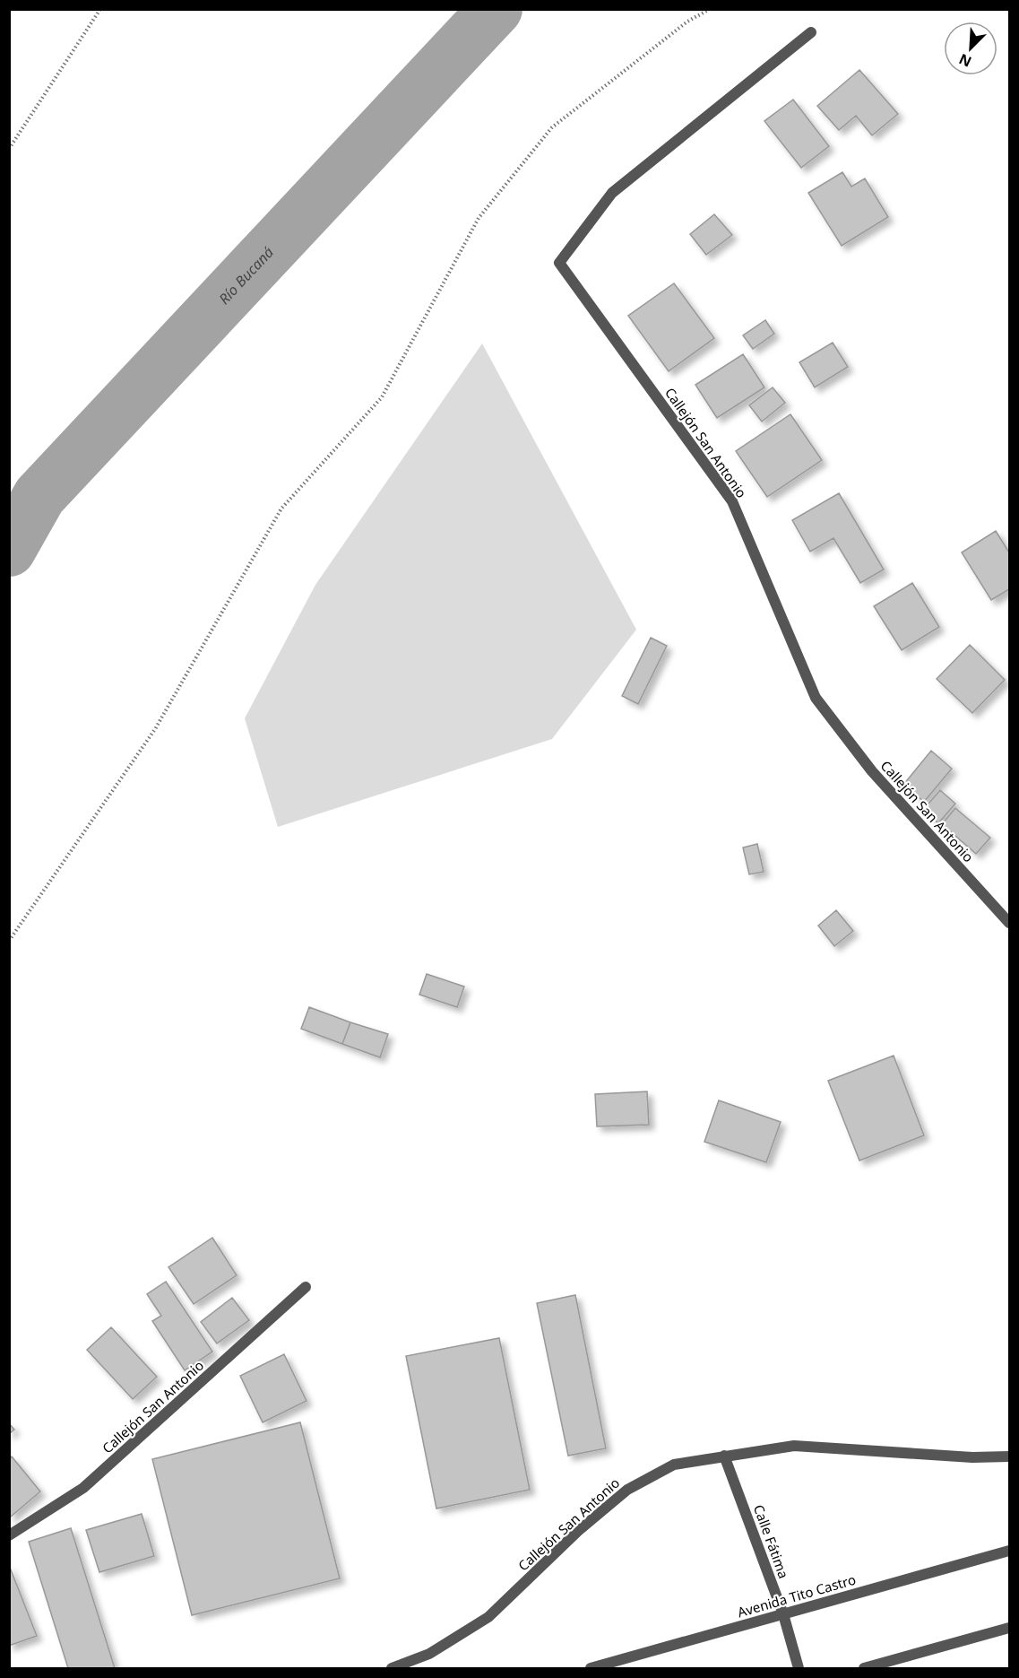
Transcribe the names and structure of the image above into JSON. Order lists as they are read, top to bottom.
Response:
{
  "streets": {
    "street": ["Callejón San Antonio", "Calle Fátima", "Avenida Tito Castro"]
  },
  "crossings": [
    ["Callejón San Antonio", "Calle Fátima"],
    ["Calle Fátima", "Avenida Tito Castro"]
  ],
  "water": ["Río Bucaná"],
  "north": "bottom left"
}
